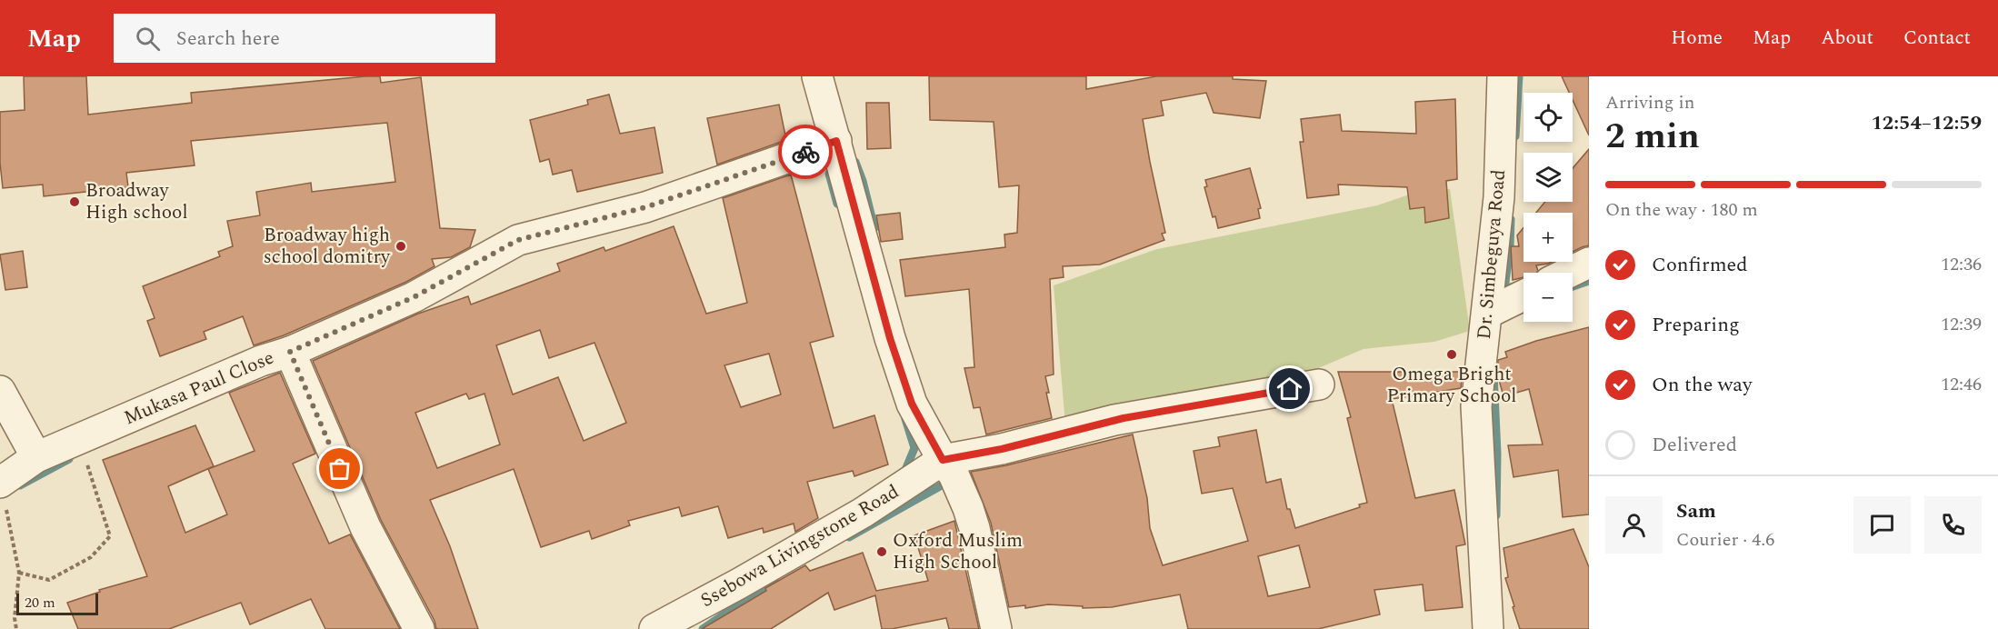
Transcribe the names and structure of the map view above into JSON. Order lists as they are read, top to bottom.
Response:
{
  "streets": {
    "street": ["Dr. Simbeguya Road", "Mukasa Paul Close", "Ssebowa Livingstone Road"]
  },
  "places": [
    "Broadway High school",
    "Broadway high school domitry",
    "Omega Bright Primary School",
    "Oxford Muslim High School"
  ],
  "scale_bar": "20 m",
  "page": {
    "header": "Map",
    "search": "Search here",
    "nav": [
      "Home",
      "Map",
      "About",
      "Contact"
    ],
    "heading": ["2 min", "Arriving in", "12:54–12:59"],
    "panel": ["Sam", "Courier · 4.6"],
    "map_buttons": ["+", "−"],
    "bar": "On the way · 180 m",
    "list": [
      ["Confirmed", "12:36"],
      ["Preparing", "12:39"],
      ["On the way", "12:46"],
      "Delivered"
    ],
    "scale": "20 m"
  }
}
